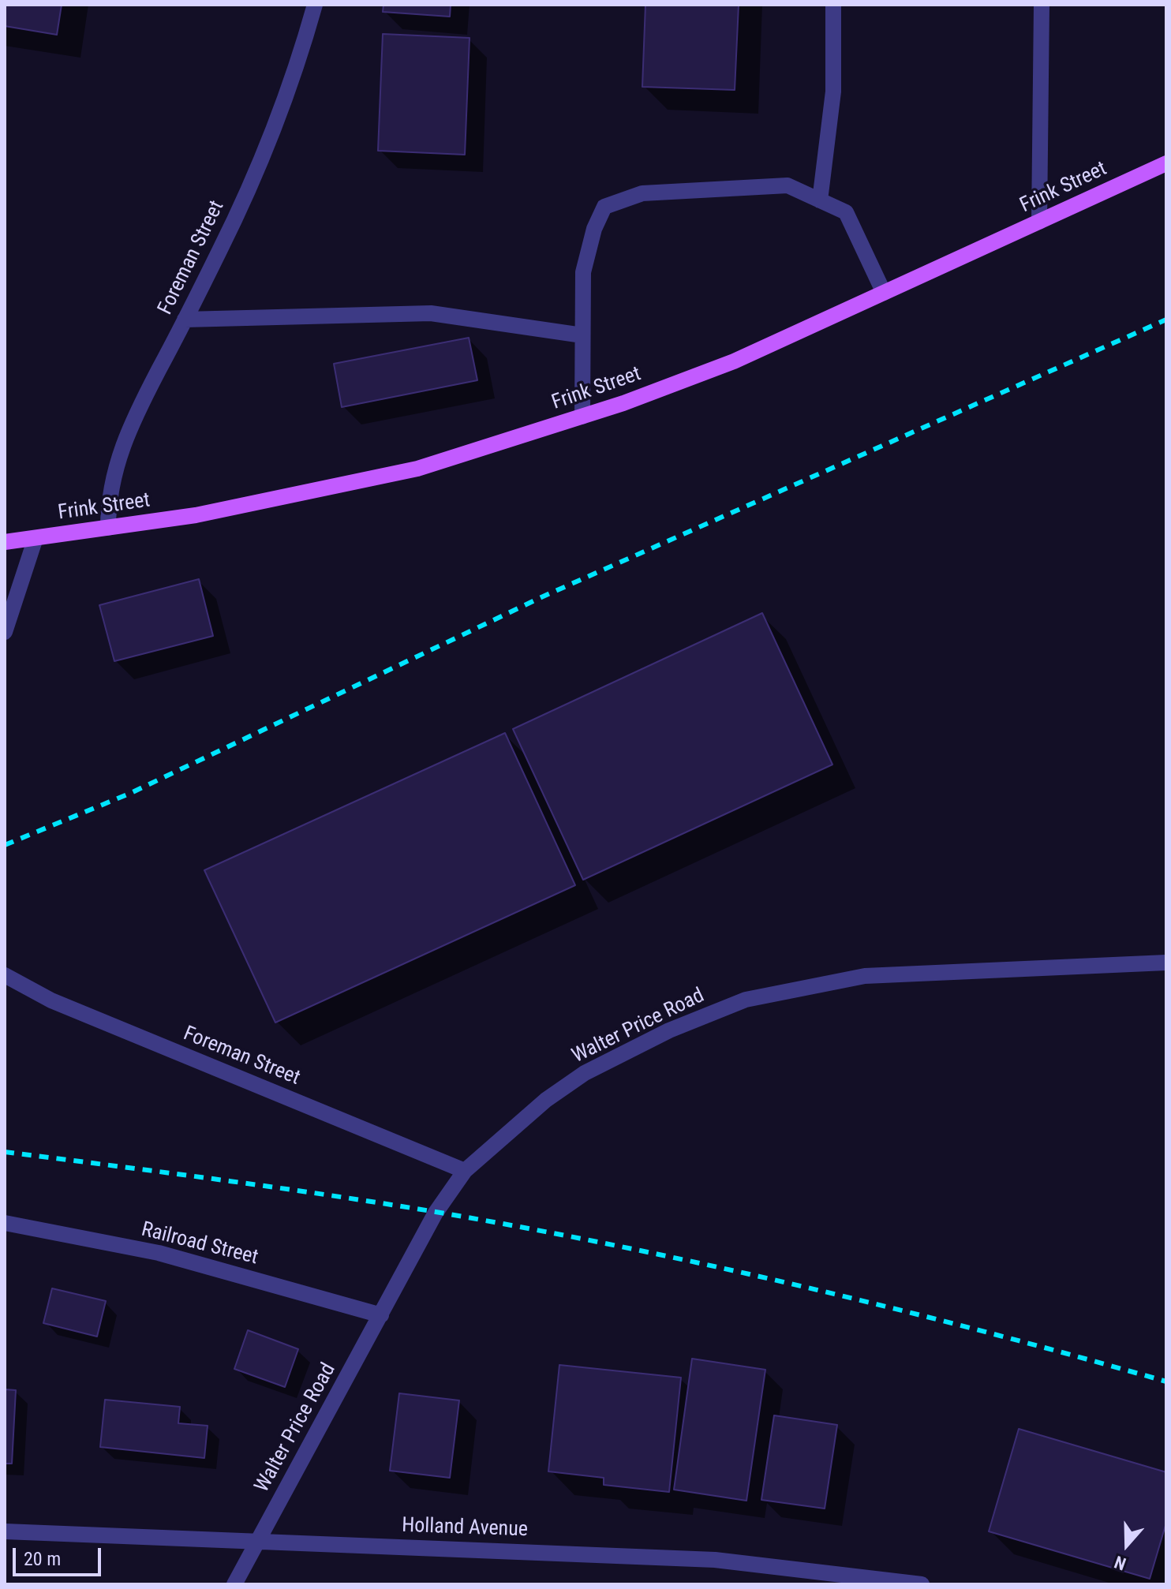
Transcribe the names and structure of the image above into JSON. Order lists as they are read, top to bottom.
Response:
{
  "streets": {
    "main road": ["Frink Street"],
    "street": [
      "Foreman Street",
      "Walter Price Road",
      "Railroad Street",
      "Holland Avenue"
    ]
  },
  "crossings": [
    ["Frink Street", "Foreman Street"],
    ["Foreman Street", "Walter Price Road"],
    ["Walter Price Road", "Railroad Street"],
    ["Walter Price Road", "Holland Avenue"]
  ],
  "scale_bar": "20 m",
  "north": "bottom"
}
